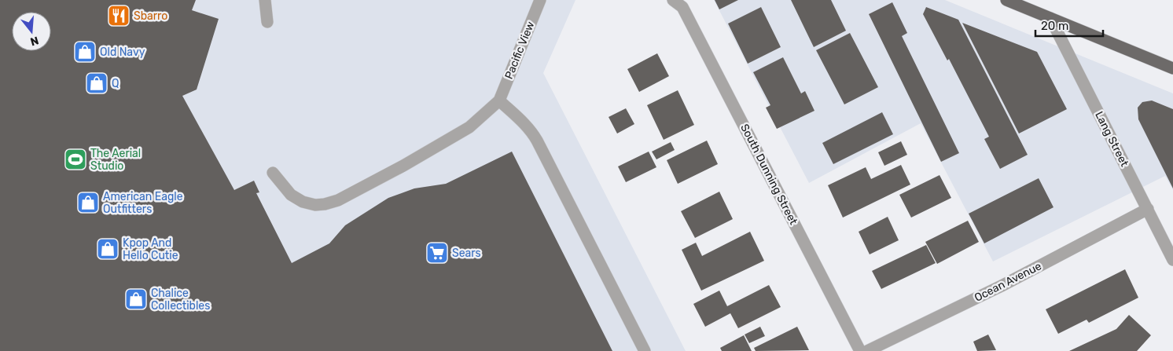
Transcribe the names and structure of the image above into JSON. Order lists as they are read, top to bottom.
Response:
{
  "streets": {
    "street": [
      "Pacific View",
      "Lang Street",
      "South Dunning Street",
      "Ocean Avenue"
    ]
  },
  "crossings": [
    ["Lang Street", "Ocean Avenue"]
  ],
  "places": {
    "restaurant": ["Sbarro"],
    "shop": [
      "Old Navy",
      "Q",
      "American Eagle Outfitters",
      "Kpop And Hello Cutie",
      "Chalice Collectibles"
    ],
    "sports": ["The Aerial Studio"],
    "supermarket": ["Sears"]
  },
  "scale_bar": "20 m",
  "north": "bottom"
}
